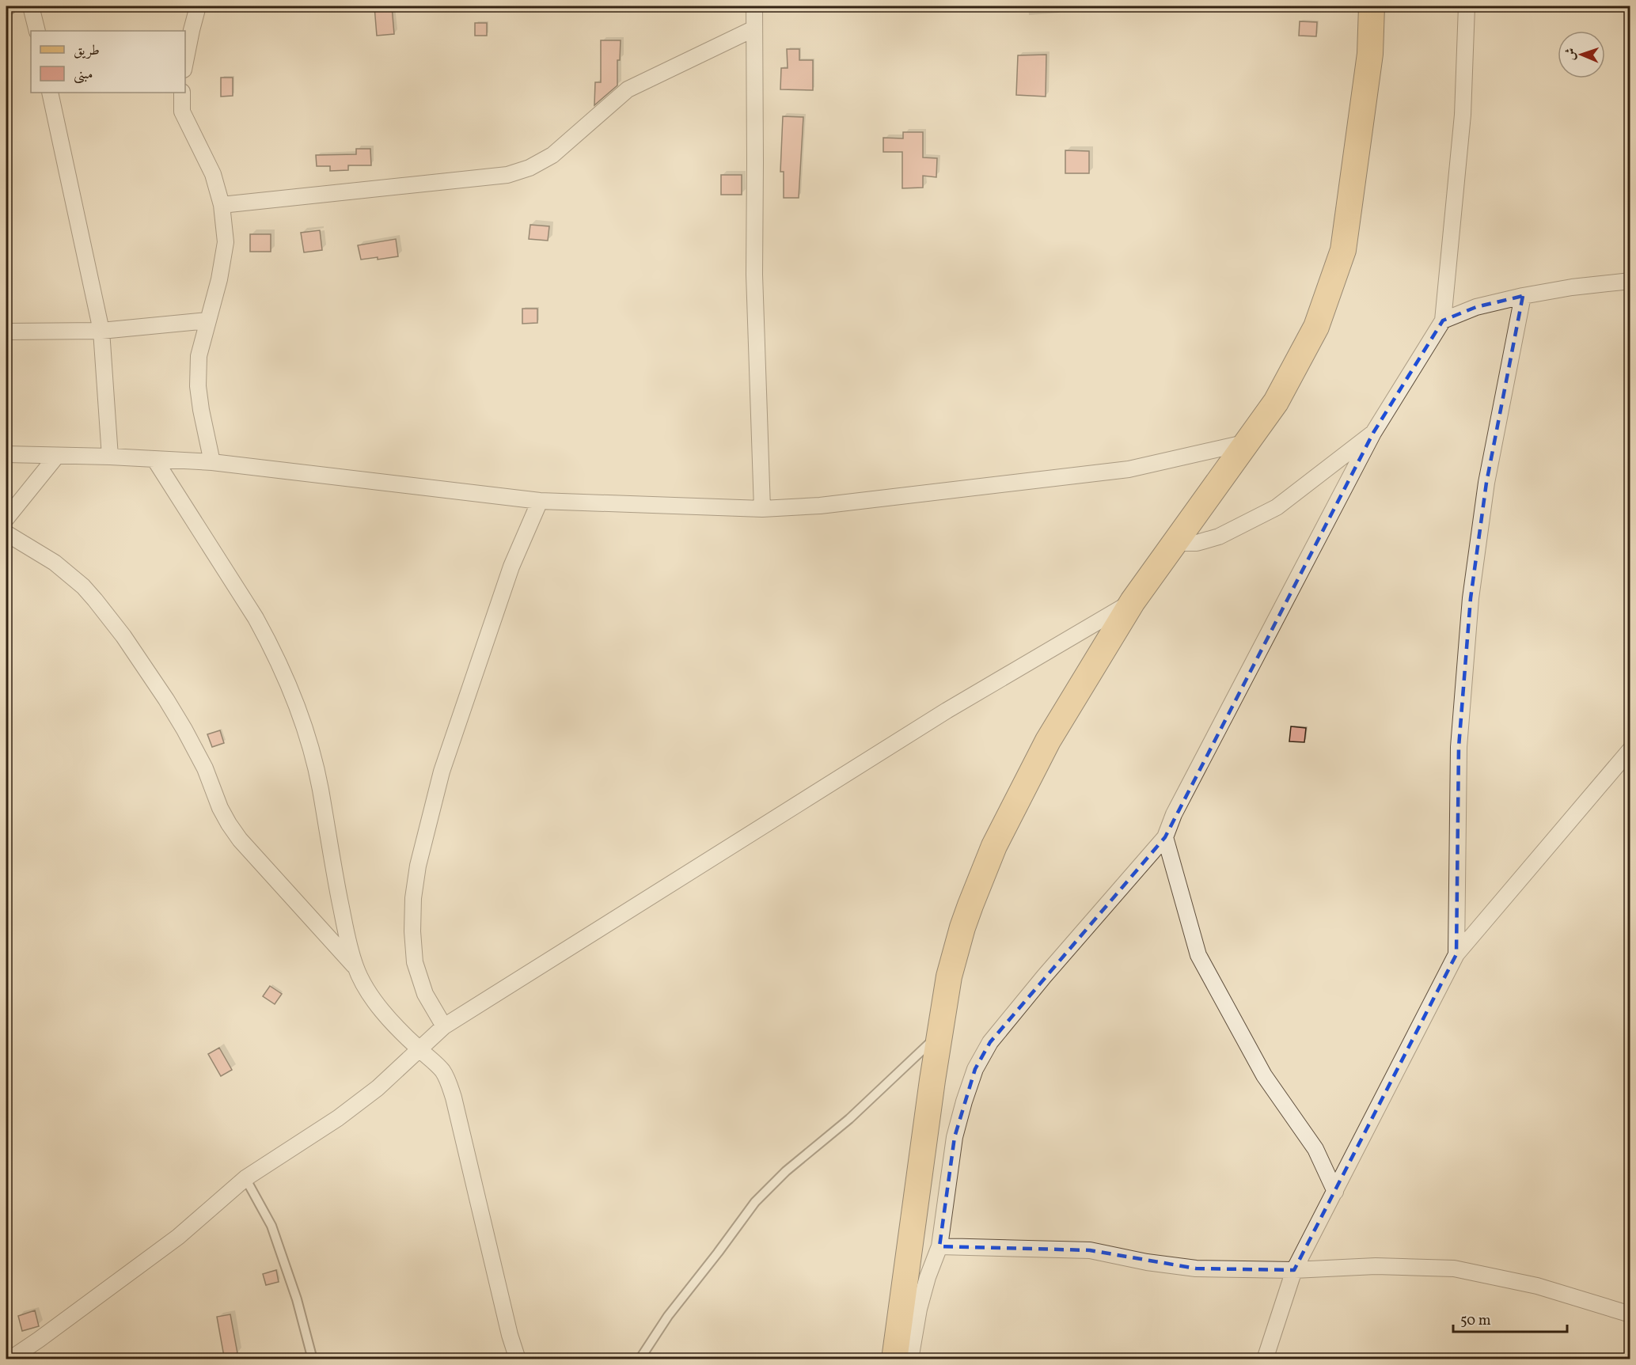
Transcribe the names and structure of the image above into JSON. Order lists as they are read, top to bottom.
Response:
{
  "legend": ["طريق", "مبنى"],
  "scale_bar": "50 m",
  "north": "left"
}
